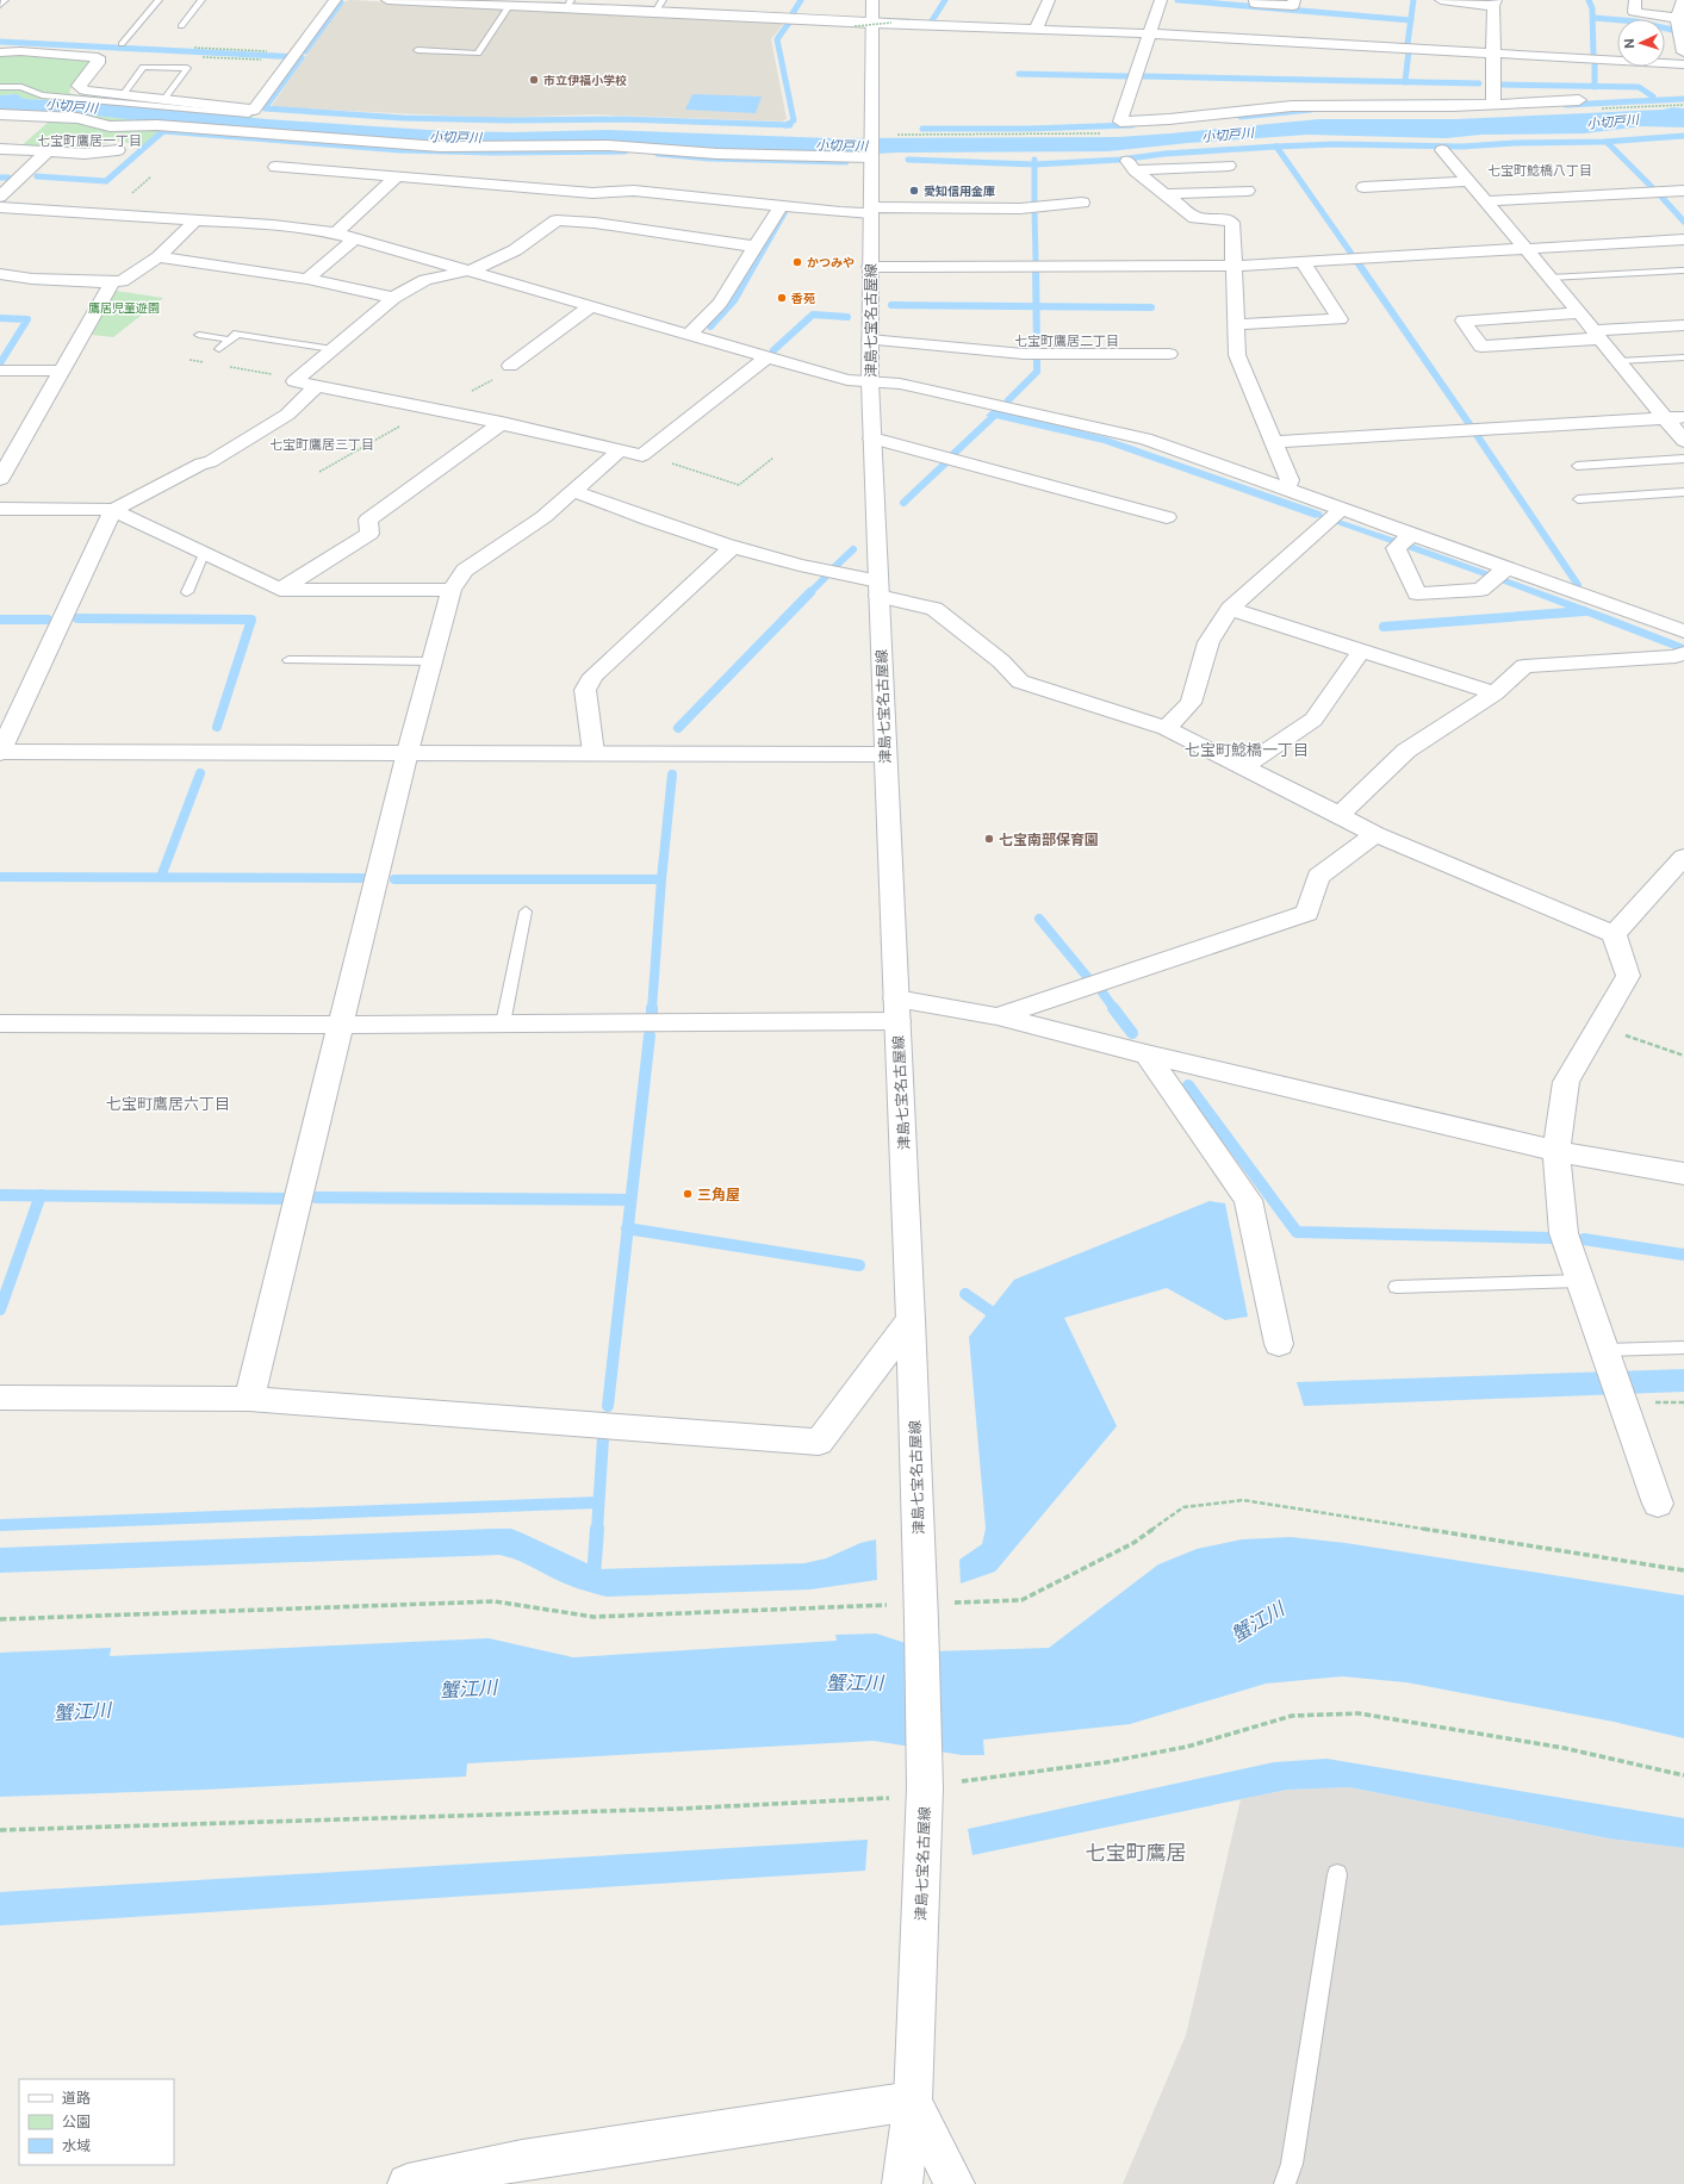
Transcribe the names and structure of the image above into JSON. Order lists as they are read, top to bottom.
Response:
{
  "streets": {
    "street": ["津島七宝名古屋線"]
  },
  "districts": [
    "七宝町鷹居一丁目",
    "七宝町鯰橋八丁目",
    "七宝町鷹居二丁目",
    "七宝町鷹居三丁目",
    "七宝町鯰橋一丁目",
    "七宝町鷹居六丁目",
    "七宝町鷹居"
  ],
  "water": ["小切戸川", "蟹江川"],
  "parks": ["鷹居児童遊園"],
  "places": [
    "市立伊福小学校",
    "愛知信用金庫",
    "かつみや",
    "香苑",
    "七宝南部保育園",
    "三角屋"
  ],
  "legend": ["道路", "公園", "水域"],
  "north": "left"
}
